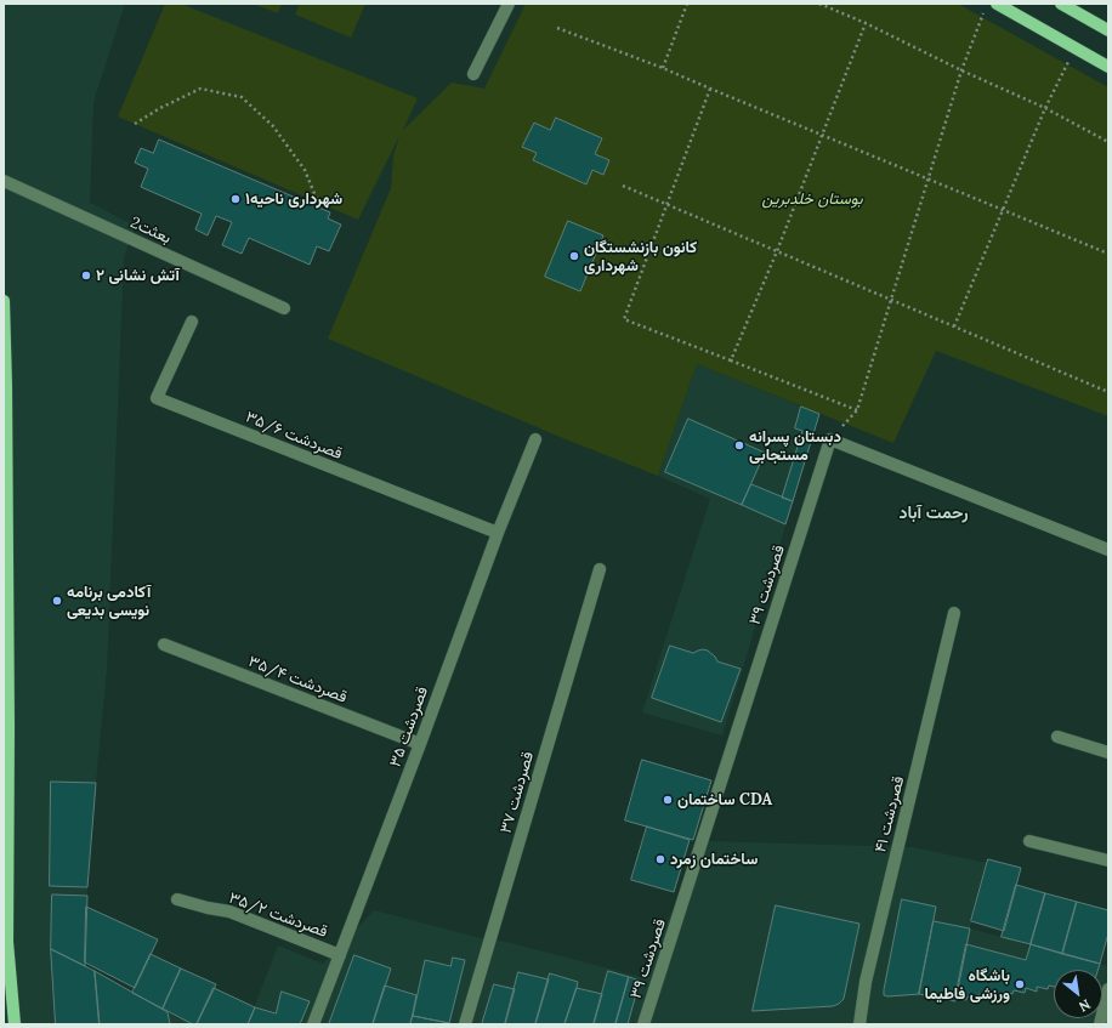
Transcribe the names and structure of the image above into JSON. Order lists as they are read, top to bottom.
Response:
{
  "streets": {
    "street": [
      "2بعثت",
      "قصردشت ۳۵/۶",
      "قصردشت ۳۹",
      "قصردشت ۳۵/۴",
      "قصردشت ۳۵",
      "قصردشت ۳۷",
      "قصردشت ۴۱",
      "قصردشت ۳۵/۲"
    ]
  },
  "crossings": [
    ["قصردشت ۳۵/۶", "قصردشت ۳۵"],
    ["قصردشت ۳۵/۴", "قصردشت ۳۵"],
    ["قصردشت ۳۵", "قصردشت ۳۵/۲"]
  ],
  "districts": ["رحمت آباد"],
  "parks": ["بوستان خلدبرین"],
  "places": [
    "شهرداری ناحیه۱",
    "کانون بازنشستگان شهرداری",
    "آتش نشانی ۲",
    "دبستان پسرانه مستجابی",
    "آکادمی برنامه نویسی بدیعی",
    "ساختمان CDA",
    "ساختمان زمرد",
    "باشگاه ورزشی فاطیما"
  ],
  "north": "bottom right"
}
